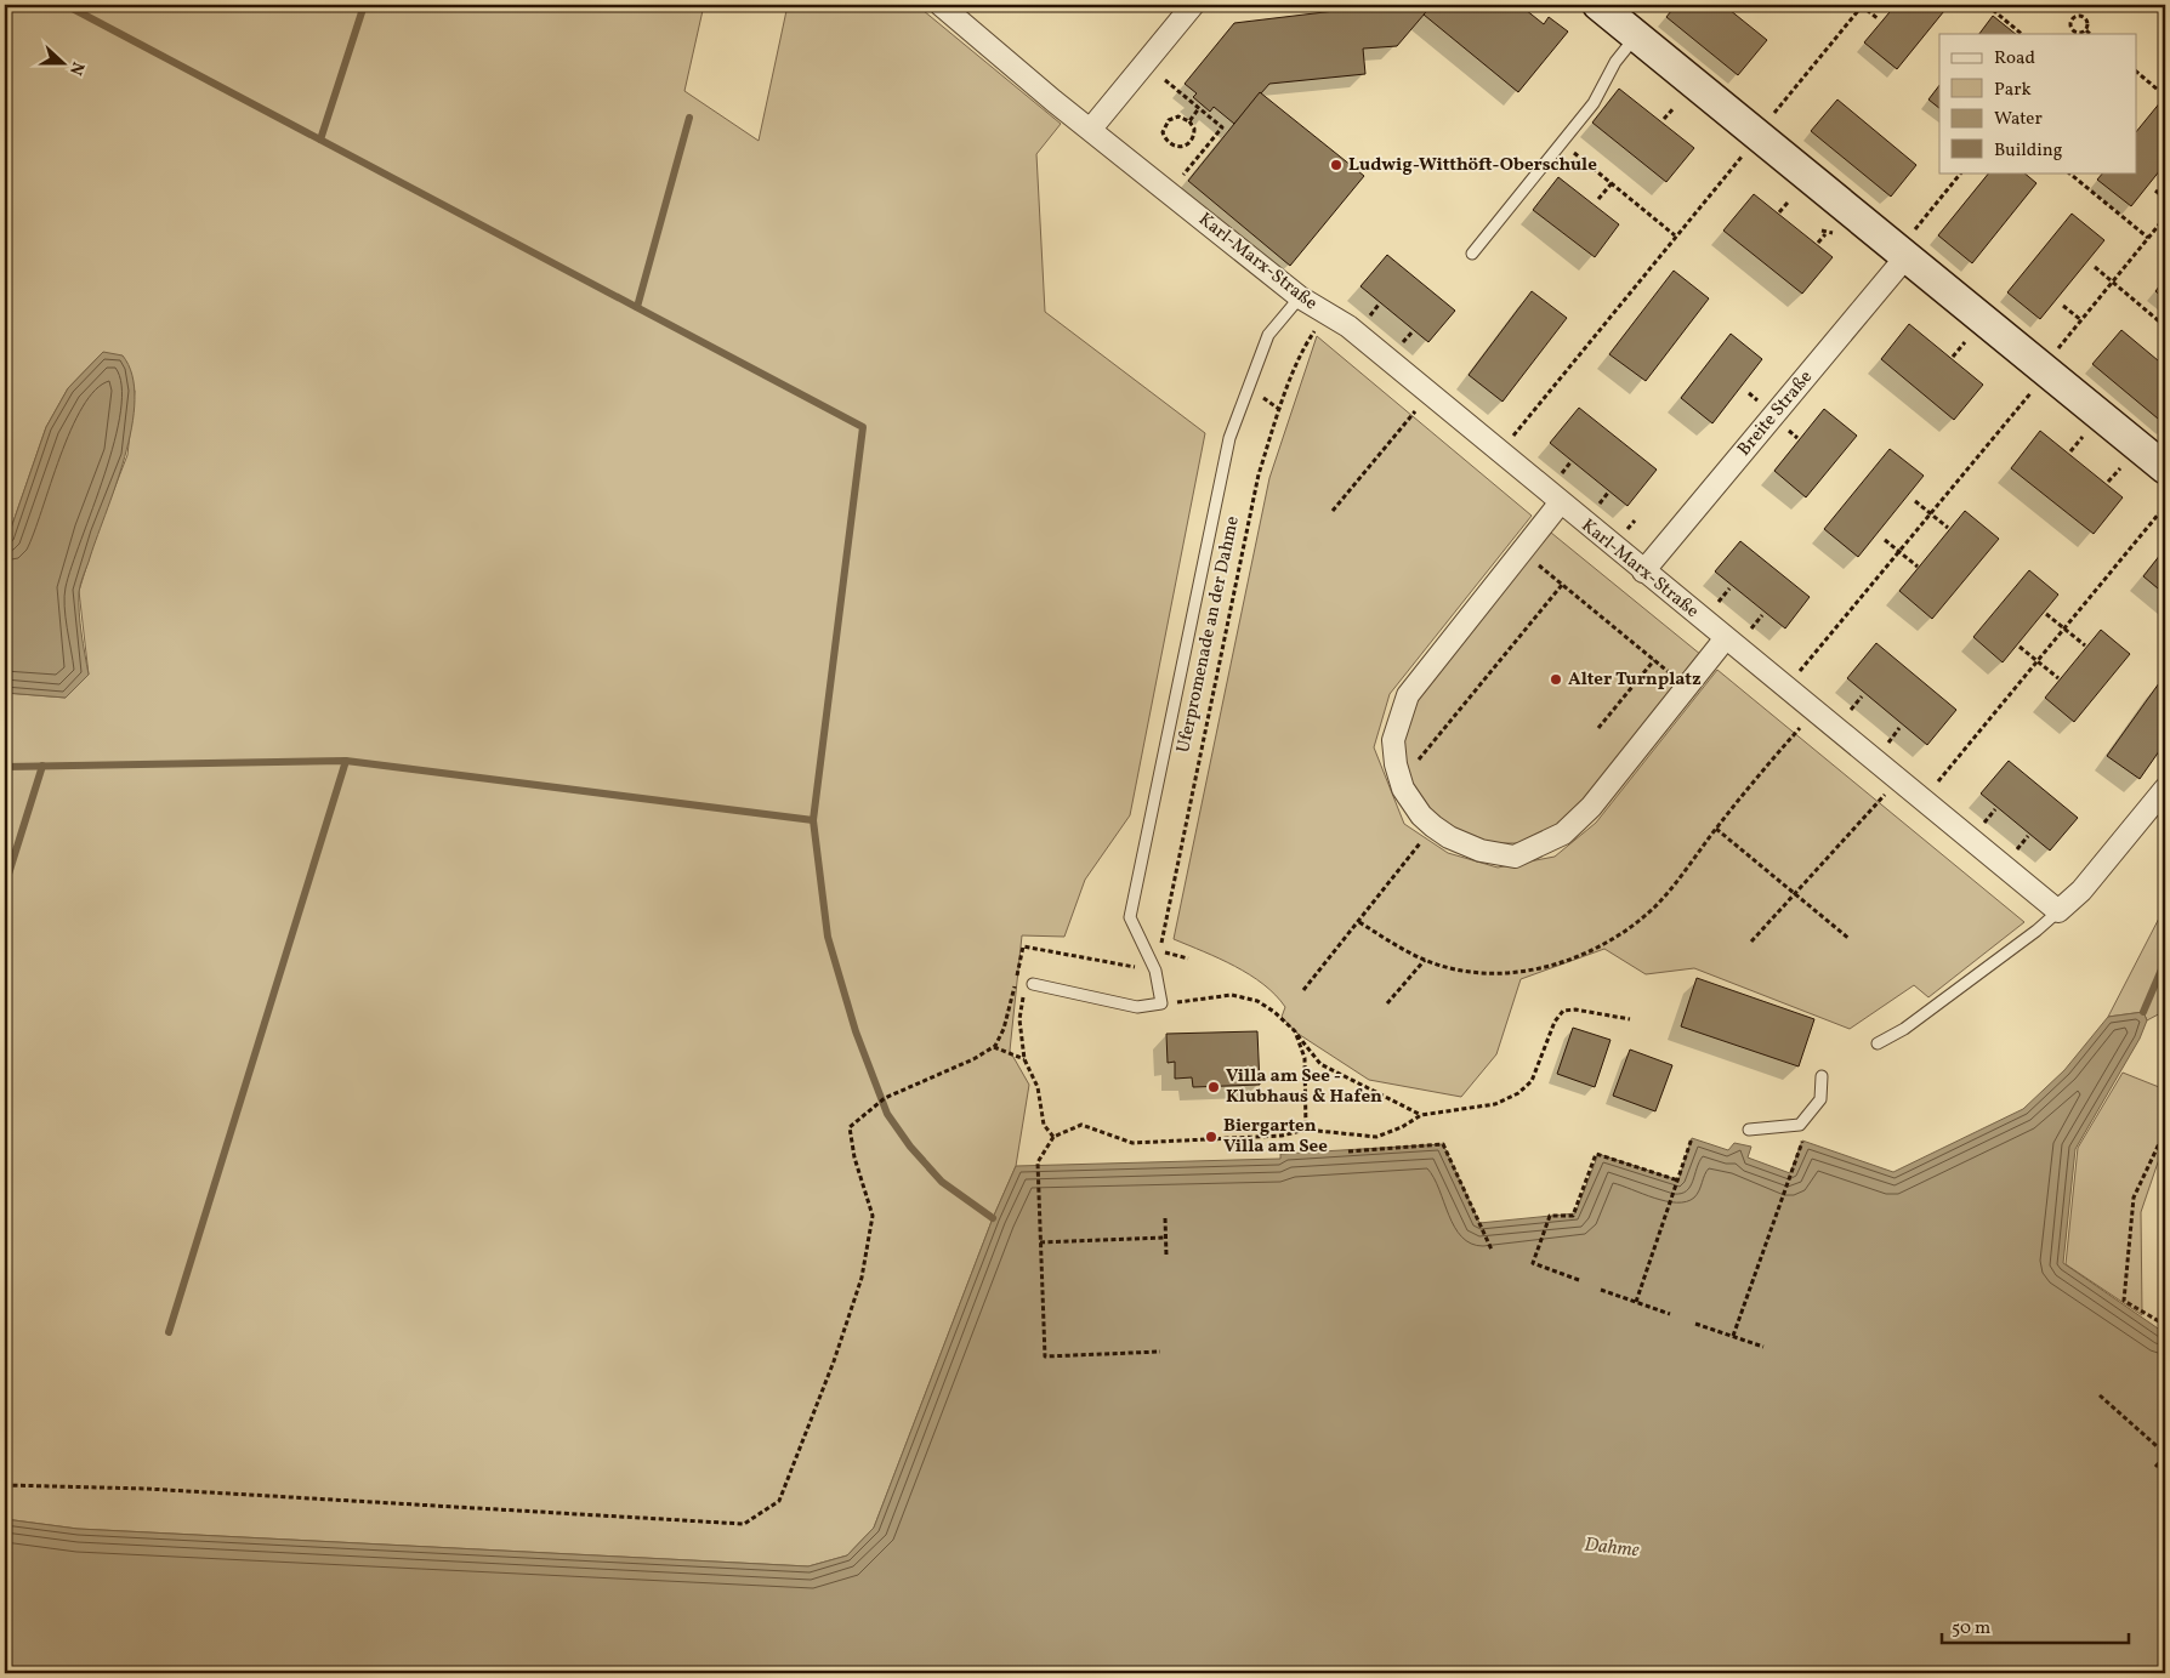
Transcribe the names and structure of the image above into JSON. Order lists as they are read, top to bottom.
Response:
{
  "streets": {
    "street": ["Karl-Marx-Straße", "Breite Straße"],
    "lane": ["Uferpromenade an der Dahme"]
  },
  "crossings": [
    ["Karl-Marx-Straße", "Breite Straße"],
    ["Karl-Marx-Straße", "Uferpromenade an der Dahme"]
  ],
  "water": ["Dahme"],
  "places": [
    "Ludwig-Witthöft-Oberschule",
    "Alter Turnplatz",
    "Villa am See - Klubhaus & Hafen",
    "Biergarten Villa am See"
  ],
  "legend": [
    "Road",
    "Park",
    "Water",
    "Building"
  ],
  "scale_bar": "50 m",
  "north": "right"
}
